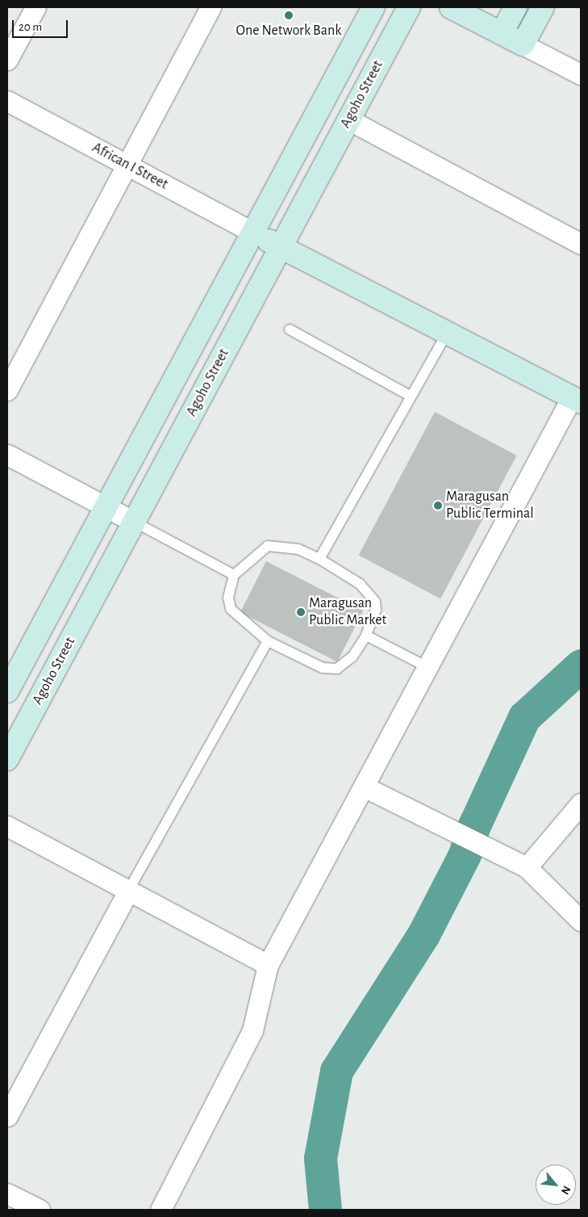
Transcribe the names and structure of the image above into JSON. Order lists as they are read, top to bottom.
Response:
{
  "streets": {
    "street": ["Agoho Street", "African I Street"]
  },
  "places": ["One Network Bank", "Maragusan Public Terminal", "Maragusan Public Market"],
  "scale_bar": "20 m",
  "north": "bottom right"
}
